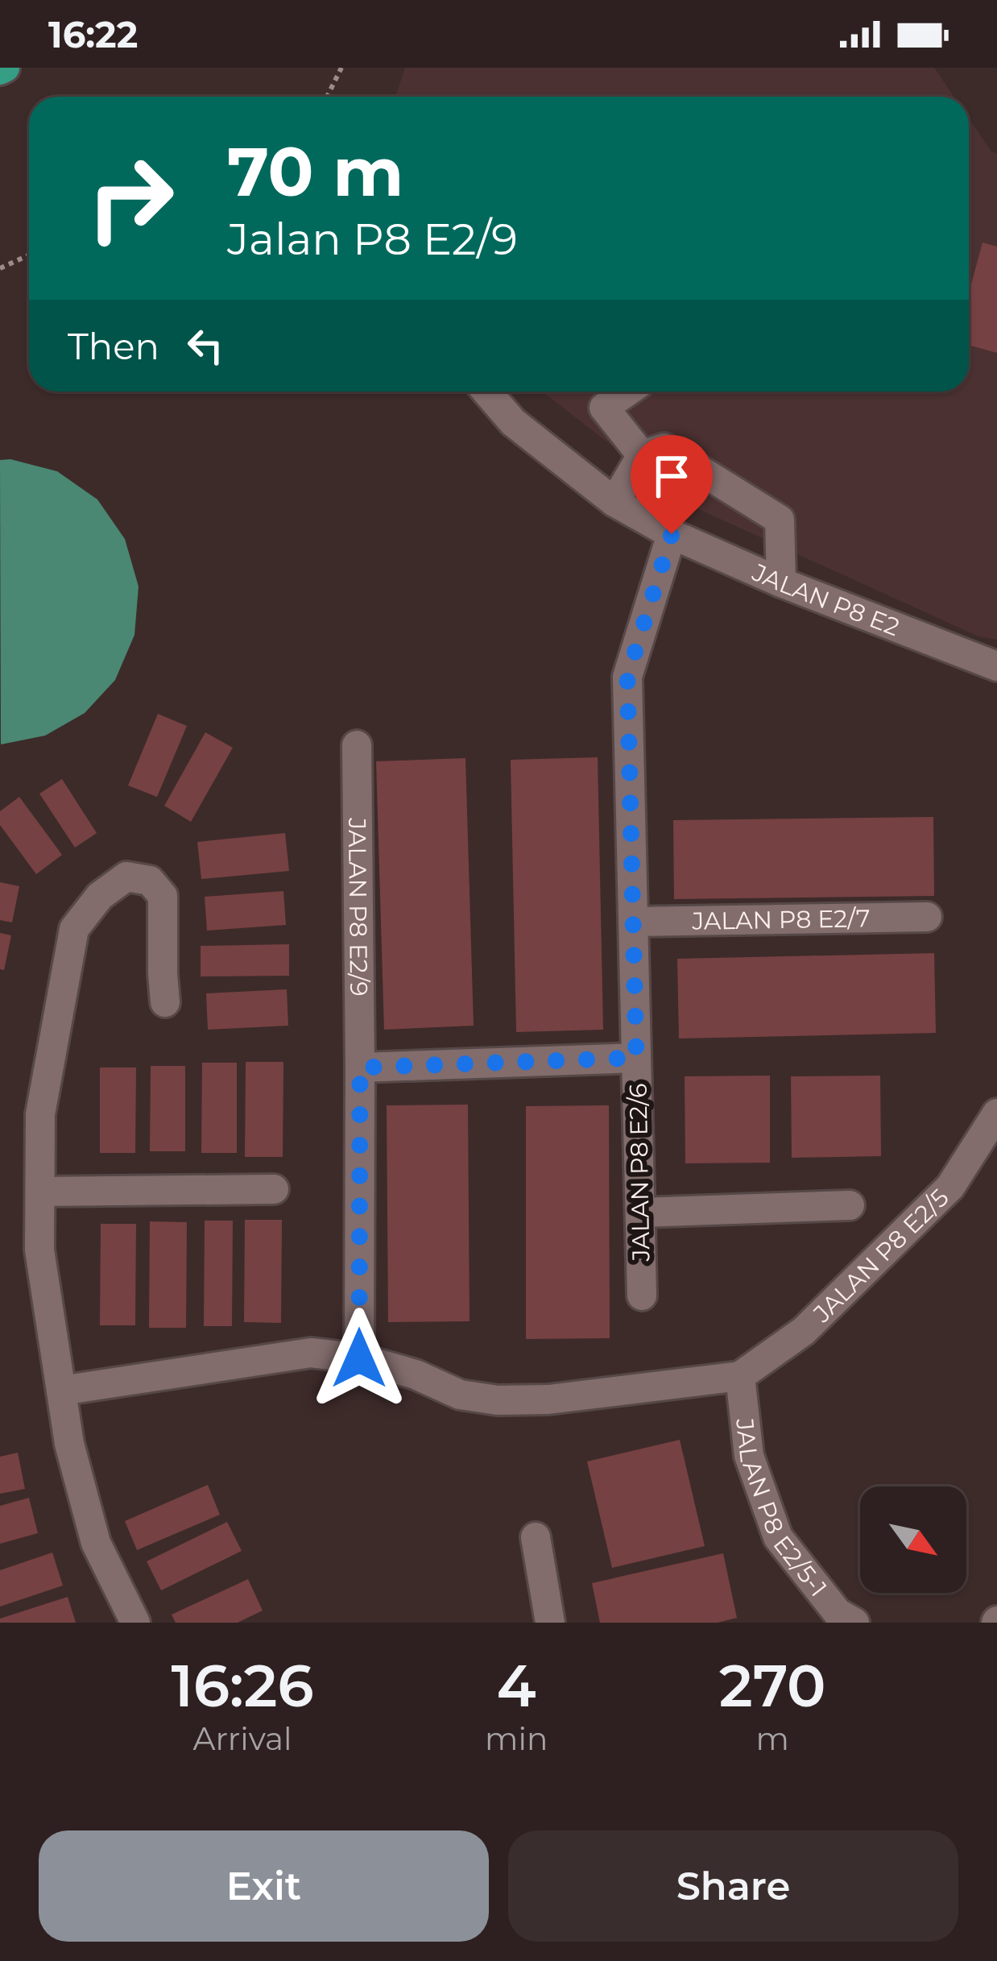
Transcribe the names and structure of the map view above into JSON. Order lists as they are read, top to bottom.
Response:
{
  "streets": {
    "street": [
      "JALAN P8 E2",
      "JALAN P8 E2/9",
      "JALAN P8 E2/7",
      "JALAN P8 E2/6",
      "JALAN P8 E2/5",
      "JALAN P8 E2/5-1"
    ]
  },
  "crossings": [
    ["JALAN P8 E2", "JALAN P8 E2/6"],
    ["JALAN P8 E2/7", "JALAN P8 E2/6"],
    ["JALAN P8 E2/5", "JALAN P8 E2/5-1"]
  ],
  "north": "bottom right",
  "page": {
    "status": "16:22",
    "turn": ["70 m", "Jalan P8 E2/9"],
    "then": "Then",
    "eta": [
      "16:26",
      "Arrival",
      "4",
      "min",
      "270",
      "m"
    ],
    "buttons": ["Exit", "Share"]
  }
}
